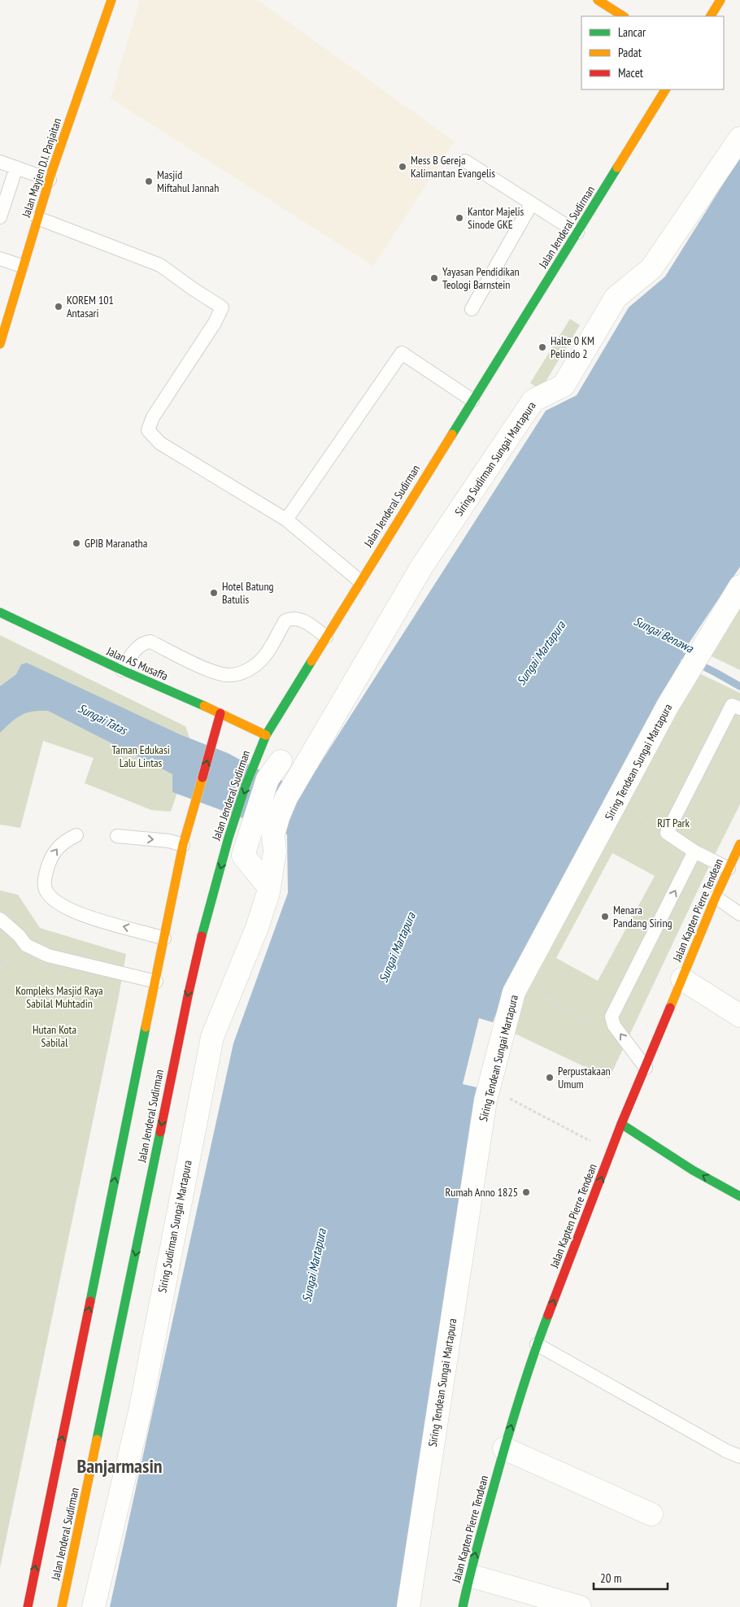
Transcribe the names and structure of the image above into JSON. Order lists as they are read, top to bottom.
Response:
{
  "streets": {
    "main road": [
      "Jalan Mayjen D.I. Panjaitan",
      "Jalan Jenderal Sudirman",
      "Jalan AS Musaffa",
      "Jalan Kapten Pierre Tendean"
    ],
    "street": ["Siring Sudirman Sungai Martapura", "Siring Tendean Sungai Martapura"]
  },
  "crossings": [
    ["Jalan Jenderal Sudirman", "Jalan AS Musaffa"]
  ],
  "one_way": ["Jalan Kapten Pierre Tendean"],
  "districts": ["Banjarmasin"],
  "water": ["Sungai Benawa", "Sungai Martapura", "Sungai Tatas"],
  "parks": [
    "Taman Edukasi Lalu Lintas",
    "RJT Park",
    "Kompleks Masjid Raya Sabilal Muhtadin",
    "Hutan Kota Sabilal"
  ],
  "places": [
    "Mess B Gereja Kalimantan Evangelis",
    "Masjid Miftahul Jannah",
    "Kantor Majelis Sinode GKE",
    "Yayasan Pendidikan Teologi Barnstein",
    "KOREM 101 Antasari",
    "Halte 0 KM Pelindo 2",
    "GPIB Maranatha",
    "Hotel Batung Batulis",
    "Menara Pandang Siring",
    "Perpustakaan Umum",
    "Rumah Anno 1825"
  ],
  "legend": ["Lancar", "Padat", "Macet"],
  "scale_bar": "20 m"
}
